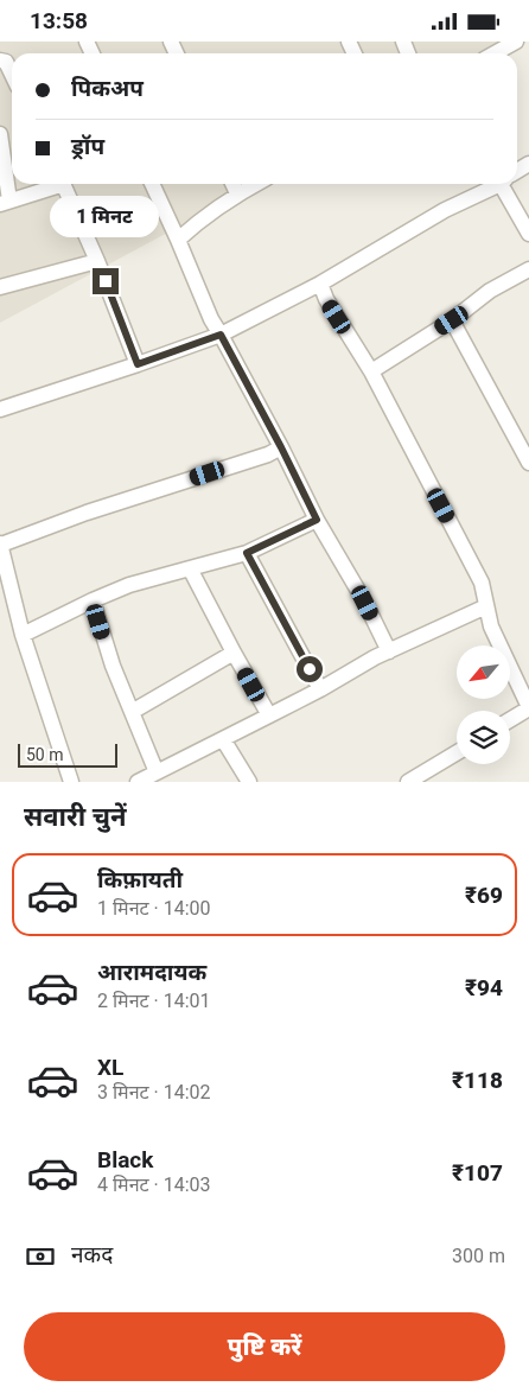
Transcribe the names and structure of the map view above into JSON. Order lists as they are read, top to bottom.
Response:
{
  "scale_bar": "50 m",
  "north": "bottom left",
  "page": {
    "status": "13:58",
    "banner": ["पिकअप", "ड्रॉप"],
    "bubble": "1 मिनट",
    "scale": "50 m",
    "heading": "सवारी चुनें",
    "list": [
      {
        "name": "किफ़ायती",
        "note": "1 मिनट · 14:00",
        "value": "₹69"
      },
      {
        "name": "आरामदायक",
        "note": "2 मिनट · 14:01",
        "value": "₹94"
      },
      {
        "name": "XL",
        "note": "3 मिनट · 14:02",
        "value": "₹118"
      },
      {
        "name": "Black",
        "note": "4 मिनट · 14:03",
        "value": "₹107"
      }
    ],
    "pay": ["नकद", "300 m"],
    "buttons": "पुष्टि करें"
  }
}
